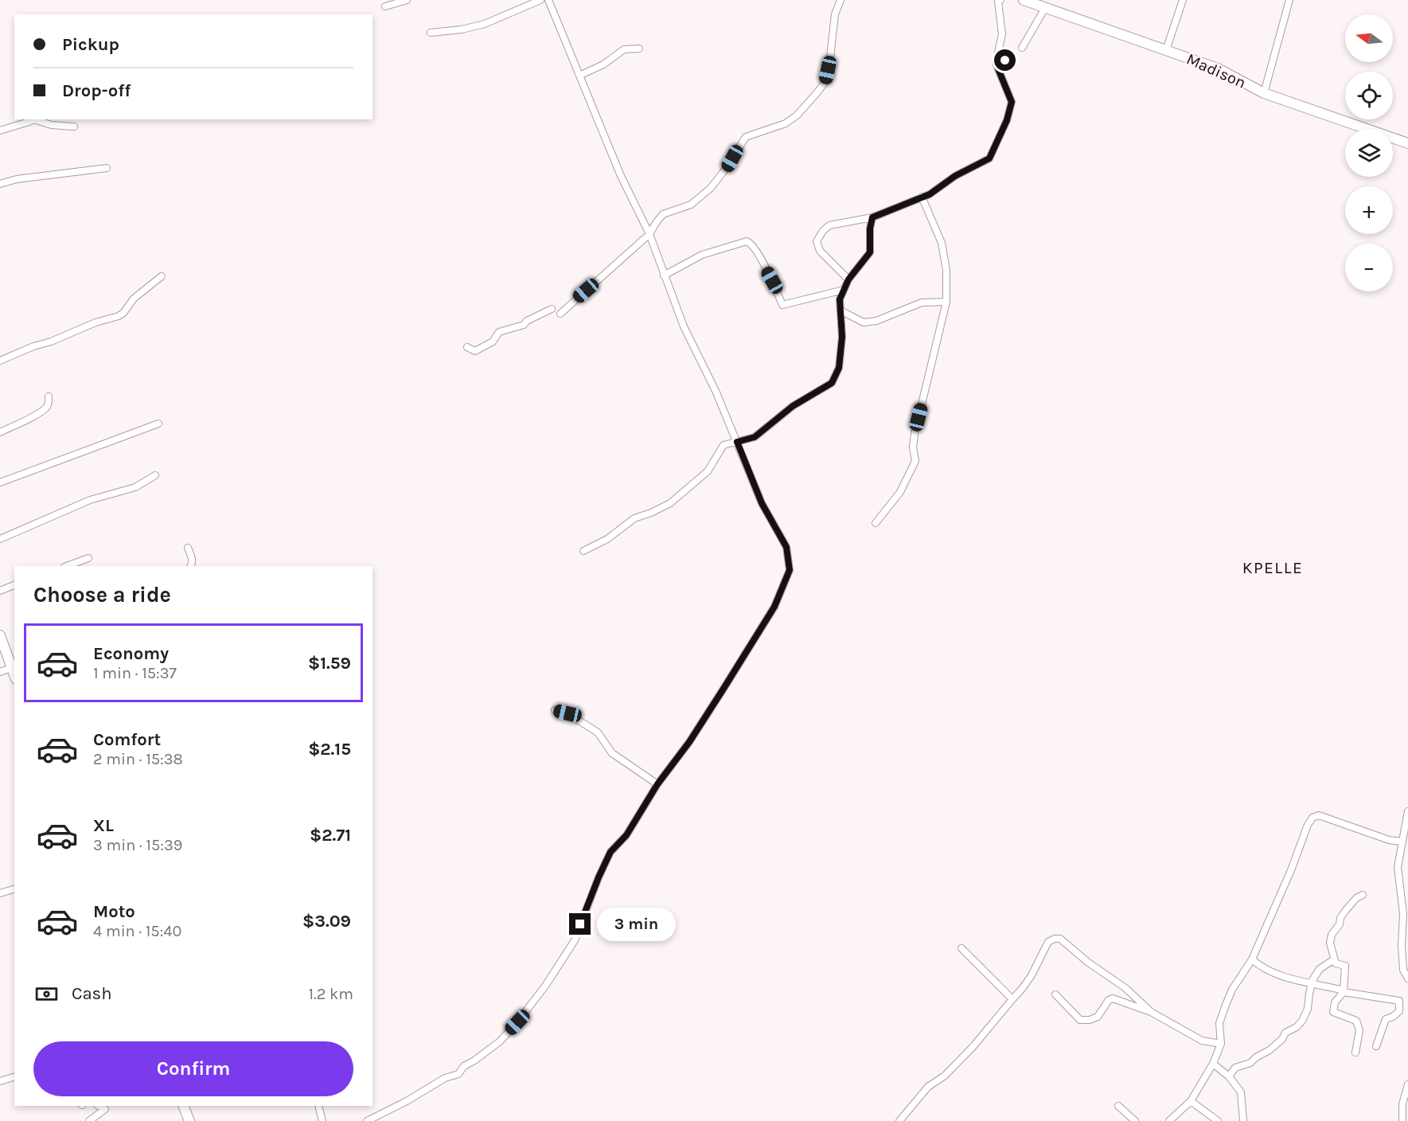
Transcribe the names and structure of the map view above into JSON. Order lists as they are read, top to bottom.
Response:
{
  "streets": {
    "street": ["Madison"]
  },
  "districts": ["KPELLE"],
  "north": "left",
  "page": {
    "map_buttons": ["+", "−"],
    "banner": ["Pickup", "Drop-off"],
    "heading": "Choose a ride",
    "list": [
      {
        "name": "Economy",
        "note": "1 min · 15:37",
        "value": "$1.59"
      },
      {
        "name": "Comfort",
        "note": "2 min · 15:38",
        "value": "$2.15"
      },
      {
        "name": "XL",
        "note": "3 min · 15:39",
        "value": "$2.71"
      },
      {
        "name": "Moto",
        "note": "4 min · 15:40",
        "value": "$3.09"
      }
    ],
    "bubble": "3 min",
    "pay": ["Cash", "1.2 km"],
    "buttons": "Confirm"
  }
}
